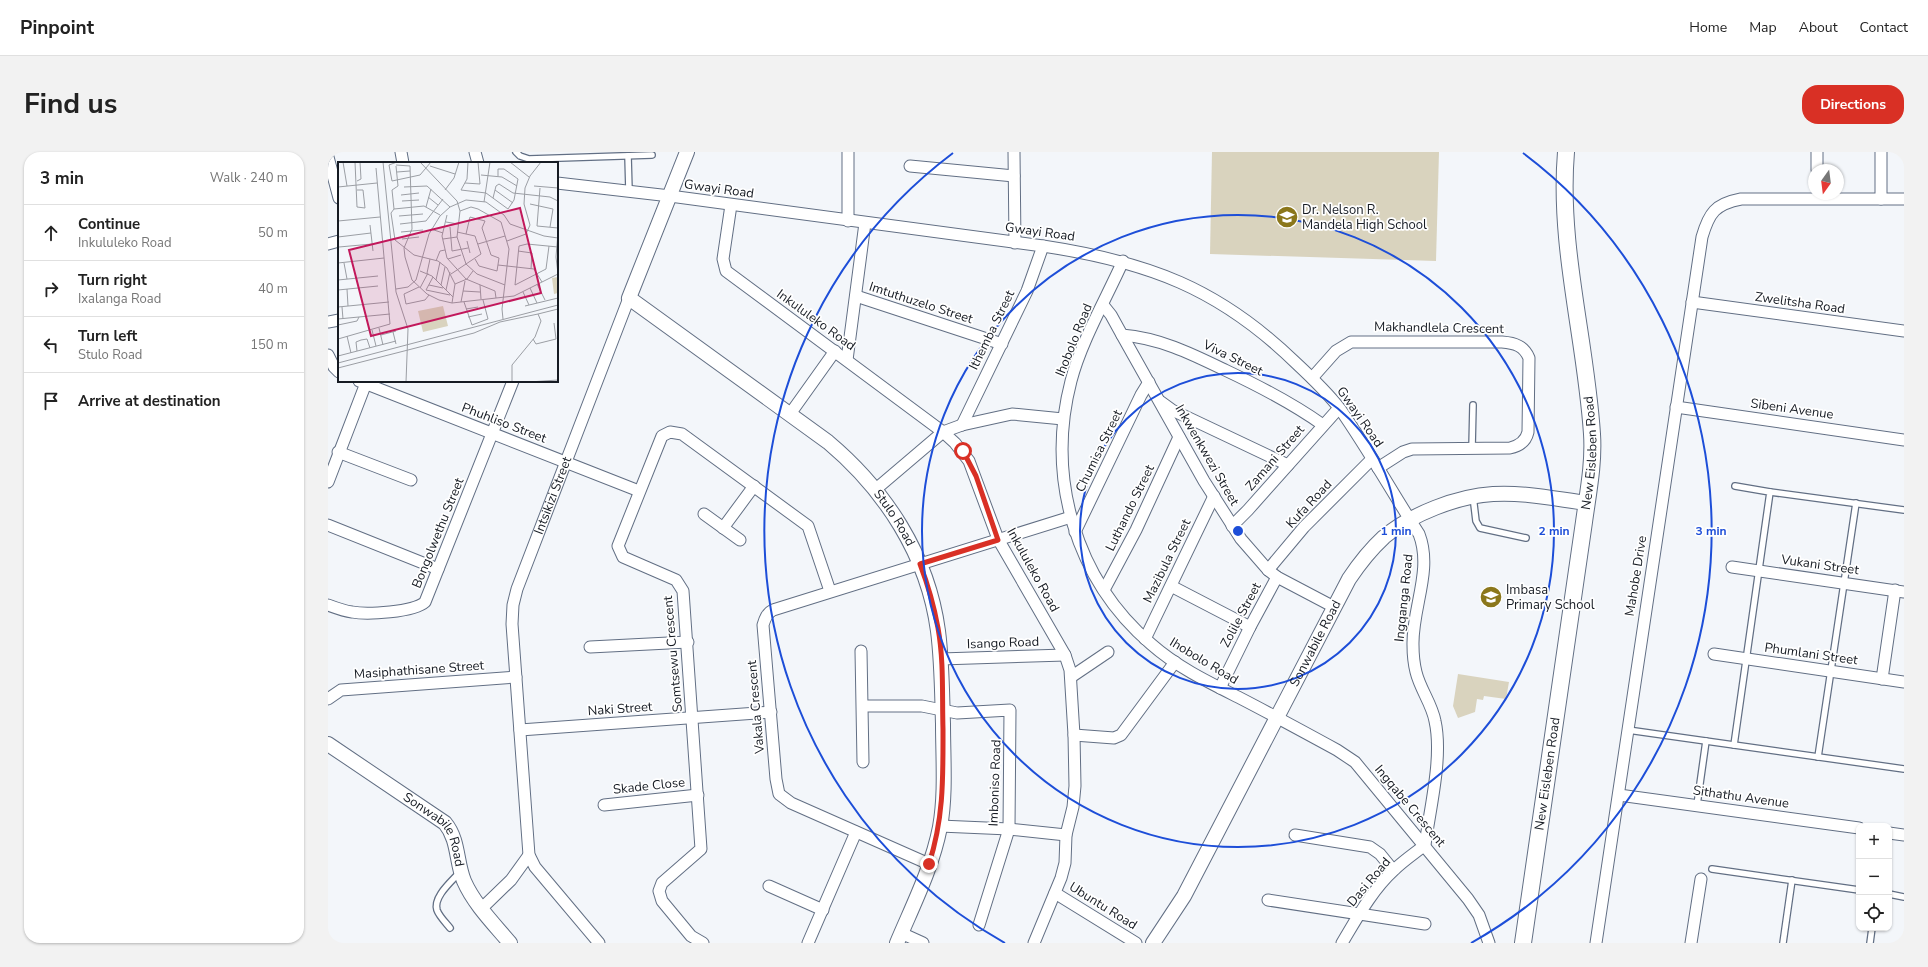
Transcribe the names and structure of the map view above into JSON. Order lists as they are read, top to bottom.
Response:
{
  "streets": {
    "main road": ["New Eisleben Road"],
    "street": [
      "Gwayi Road",
      "Imtuthuzelo Street",
      "Zwelitsha Road",
      "Inkululeko Road",
      "Makhandlela Crescent",
      "Ithemba Street",
      "Ihobolo Road",
      "Viva Street",
      "Sibeni Avenue",
      "Phuhliso Street",
      "Chumisa Street",
      "Inkwenkwezi Street",
      "Zamani Street",
      "Intsikizi Street",
      "Kufa Road",
      "Luthando Street",
      "Stulo Road",
      "Bongolwethu Street",
      "Mazibula Street",
      "Vukani Street",
      "Mahobe Drive",
      "Ingqanga Road",
      "Zolile Street",
      "Isango Road",
      "Sonwabile Road",
      "Somtsewu Crescent",
      "Phumlani Street",
      "Masiphathisane Street",
      "Vakala Crescent",
      "Naki Street",
      "Imboniso Road",
      "Skade Close",
      "Sithathu Avenue",
      "Ingqabe Crescent",
      "Dasi Road",
      "Ubuntu Road"
    ]
  },
  "crossings": [
    ["Gwayi Road", "Inkululeko Road"],
    ["Gwayi Road", "Makhandlela Crescent"],
    ["Gwayi Road", "Ithemba Street"],
    ["Gwayi Road", "Ihobolo Road"],
    ["Gwayi Road", "Zamani Street"],
    ["Gwayi Road", "Intsikizi Street"],
    ["Gwayi Road", "Kufa Road"],
    ["Gwayi Road", "Ingqanga Road"],
    ["Gwayi Road", "Sonwabile Road"],
    ["Imtuthuzelo Street", "Ithemba Street"],
    ["Zwelitsha Road", "Mahobe Drive"],
    ["Inkululeko Road", "Isango Road"],
    ["Inkululeko Road", "Vakala Crescent"],
    ["Inkululeko Road", "Ubuntu Road"],
    ["Makhandlela Crescent", "Kufa Road"],
    ["Ihobolo Road", "Chumisa Street"],
    ["Ihobolo Road", "Inkwenkwezi Street"],
    ["Ihobolo Road", "Luthando Street"],
    ["Ihobolo Road", "Mazibula Street"],
    ["Ihobolo Road", "Zolile Street"],
    ["Ihobolo Road", "Sonwabile Road"],
    ["Ihobolo Road", "Vakala Crescent"],
    ["Ihobolo Road", "Ingqabe Crescent"],
    ["Viva Street", "Inkwenkwezi Street"],
    ["Viva Street", "Zamani Street"],
    ["Sibeni Avenue", "Mahobe Drive"],
    ["Phuhliso Street", "Intsikizi Street"],
    ["Phuhliso Street", "Bongolwethu Street"],
    ["Phuhliso Street", "Somtsewu Crescent"],
    ["Chumisa Street", "Inkwenkwezi Street"],
    ["New Eisleben Road", "Sonwabile Road"],
    ["Inkwenkwezi Street", "Zamani Street"],
    ["Inkwenkwezi Street", "Kufa Road"],
    ["Inkwenkwezi Street", "Luthando Street"],
    ["Inkwenkwezi Street", "Mazibula Street"],
    ["Inkwenkwezi Street", "Zolile Street"],
    ["Inkwenkwezi Street", "Sonwabile Road"],
    ["Intsikizi Street", "Stulo Road"],
    ["Intsikizi Street", "Masiphathisane Street"],
    ["Intsikizi Street", "Naki Street"],
    ["Kufa Road", "Zolile Street"],
    ["Stulo Road", "Isango Road"],
    ["Stulo Road", "Vakala Crescent"],
    ["Stulo Road", "Imboniso Road"],
    ["Mahobe Drive", "Sithathu Avenue"],
    ["Ingqanga Road", "Sonwabile Road"],
    ["Ingqanga Road", "Ingqabe Crescent"],
    ["Ingqanga Road", "Dasi Road"],
    ["Sonwabile Road", "Ingqabe Crescent"],
    ["Somtsewu Crescent", "Vakala Crescent"],
    ["Somtsewu Crescent", "Naki Street"],
    ["Somtsewu Crescent", "Skade Close"],
    ["Vakala Crescent", "Naki Street"],
    ["Ingqabe Crescent", "Dasi Road"]
  ],
  "places": {
    "school or university": ["Dr. Nelson R. Mandela High School", "Imbasa Primary School"]
  },
  "north": "bottom",
  "page": {
    "header": "Pinpoint",
    "nav": [
      "Home",
      "Map",
      "About",
      "Contact"
    ],
    "title": "Find us",
    "buttons": "Directions",
    "heading": ["3 min", "Walk · 240 m"],
    "list": [
      ["Continue", "Inkululeko Road", "50 m"],
      ["Turn right", "Ixalanga Road", "40 m"],
      ["Turn left", "Stulo Road", "150 m"],
      "Arrive at destination"
    ],
    "map_buttons": ["+", "−"]
  },
  "rings": ["1 min", "2 min", "3 min"]
}
